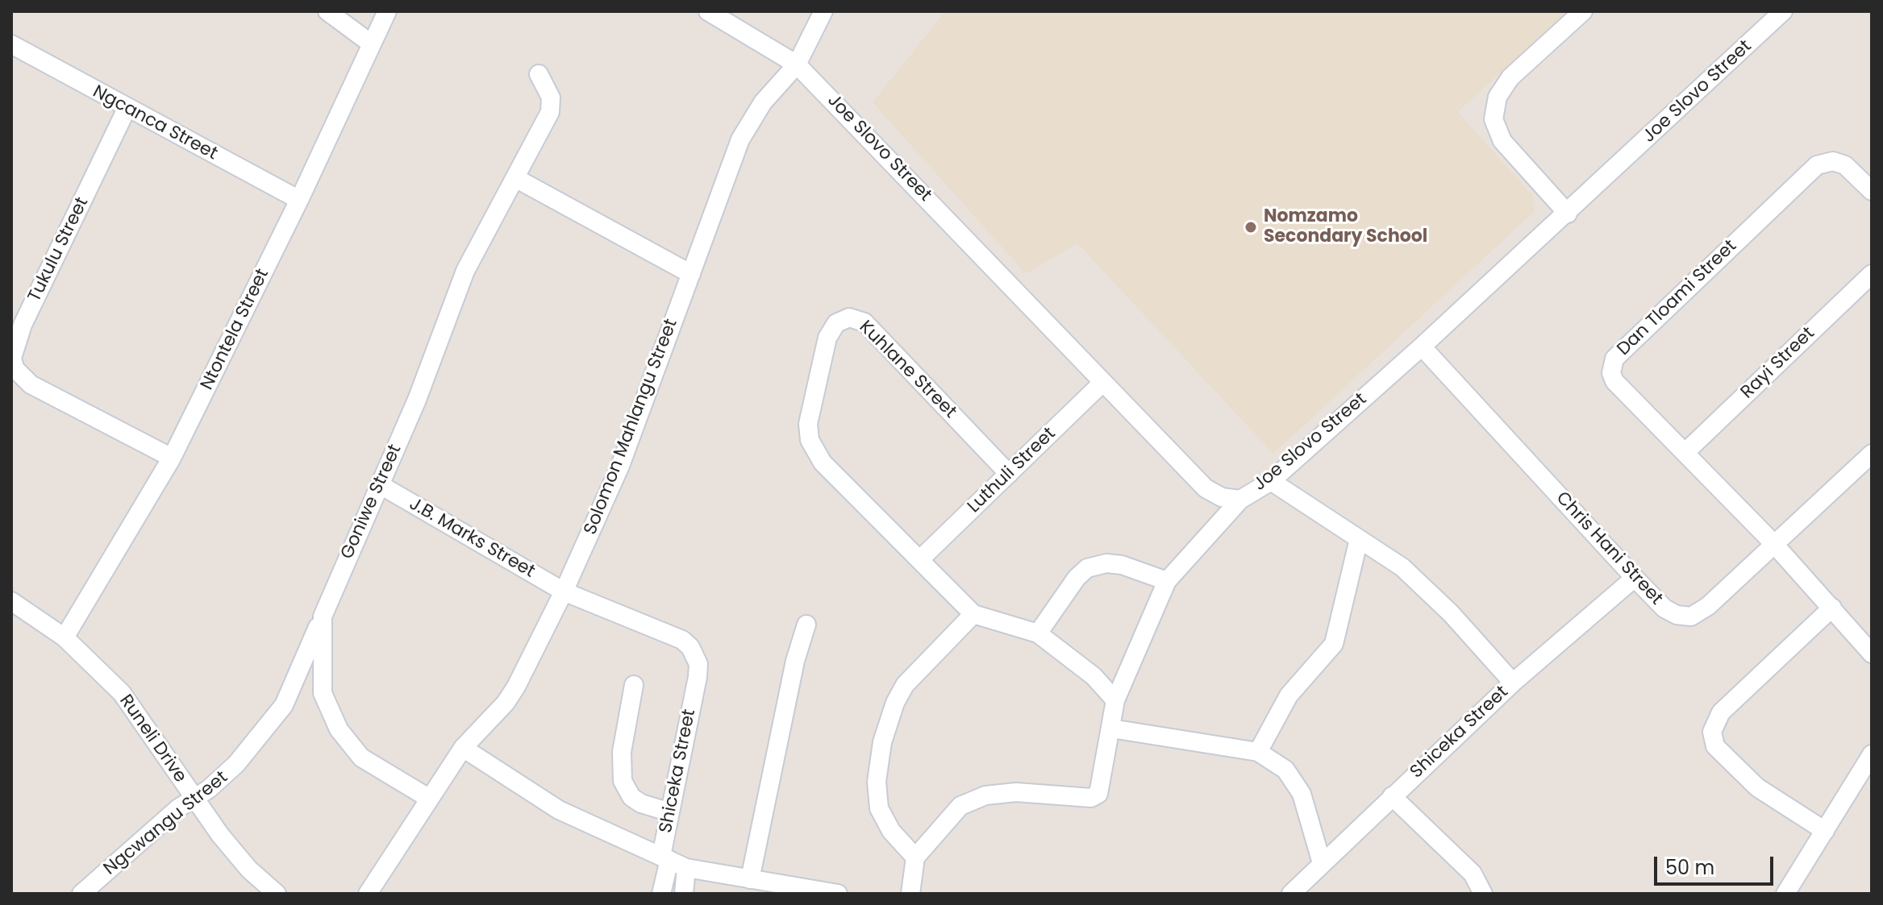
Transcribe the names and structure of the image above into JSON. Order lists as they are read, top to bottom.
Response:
{
  "streets": {
    "street": [
      "Joe Slovo Street",
      "Ngcanca Street",
      "Tukulu Street",
      "Dan Tloami Street",
      "Ntontela Street",
      "Rayi Street",
      "Kuhlane Street",
      "Solomon Mahlangu Street",
      "Luthuli Street",
      "Goniwe Street",
      "J.B. Marks Street",
      "Chris Hani Street",
      "Shiceka Street",
      "Runeli Drive",
      "Ngcwangu Street"
    ]
  },
  "crossings": [
    ["Joe Slovo Street", "Solomon Mahlangu Street"],
    ["Joe Slovo Street", "Luthuli Street"],
    ["Joe Slovo Street", "Chris Hani Street"],
    ["Ngcanca Street", "Tukulu Street"],
    ["Ngcanca Street", "Ntontela Street"],
    ["Tukulu Street", "Ntontela Street"],
    ["Dan Tloami Street", "Rayi Street"],
    ["Dan Tloami Street", "Chris Hani Street"],
    ["Ntontela Street", "Runeli Drive"],
    ["Kuhlane Street", "Luthuli Street"],
    ["Solomon Mahlangu Street", "Goniwe Street"],
    ["Solomon Mahlangu Street", "J.B. Marks Street"],
    ["Solomon Mahlangu Street", "Shiceka Street"],
    ["Goniwe Street", "J.B. Marks Street"],
    ["Goniwe Street", "Ngcwangu Street"],
    ["J.B. Marks Street", "Shiceka Street"],
    ["Chris Hani Street", "Shiceka Street"],
    ["Runeli Drive", "Ngcwangu Street"]
  ],
  "places": ["Nomzamo Secondary School"],
  "scale_bar": "50 m"
}
